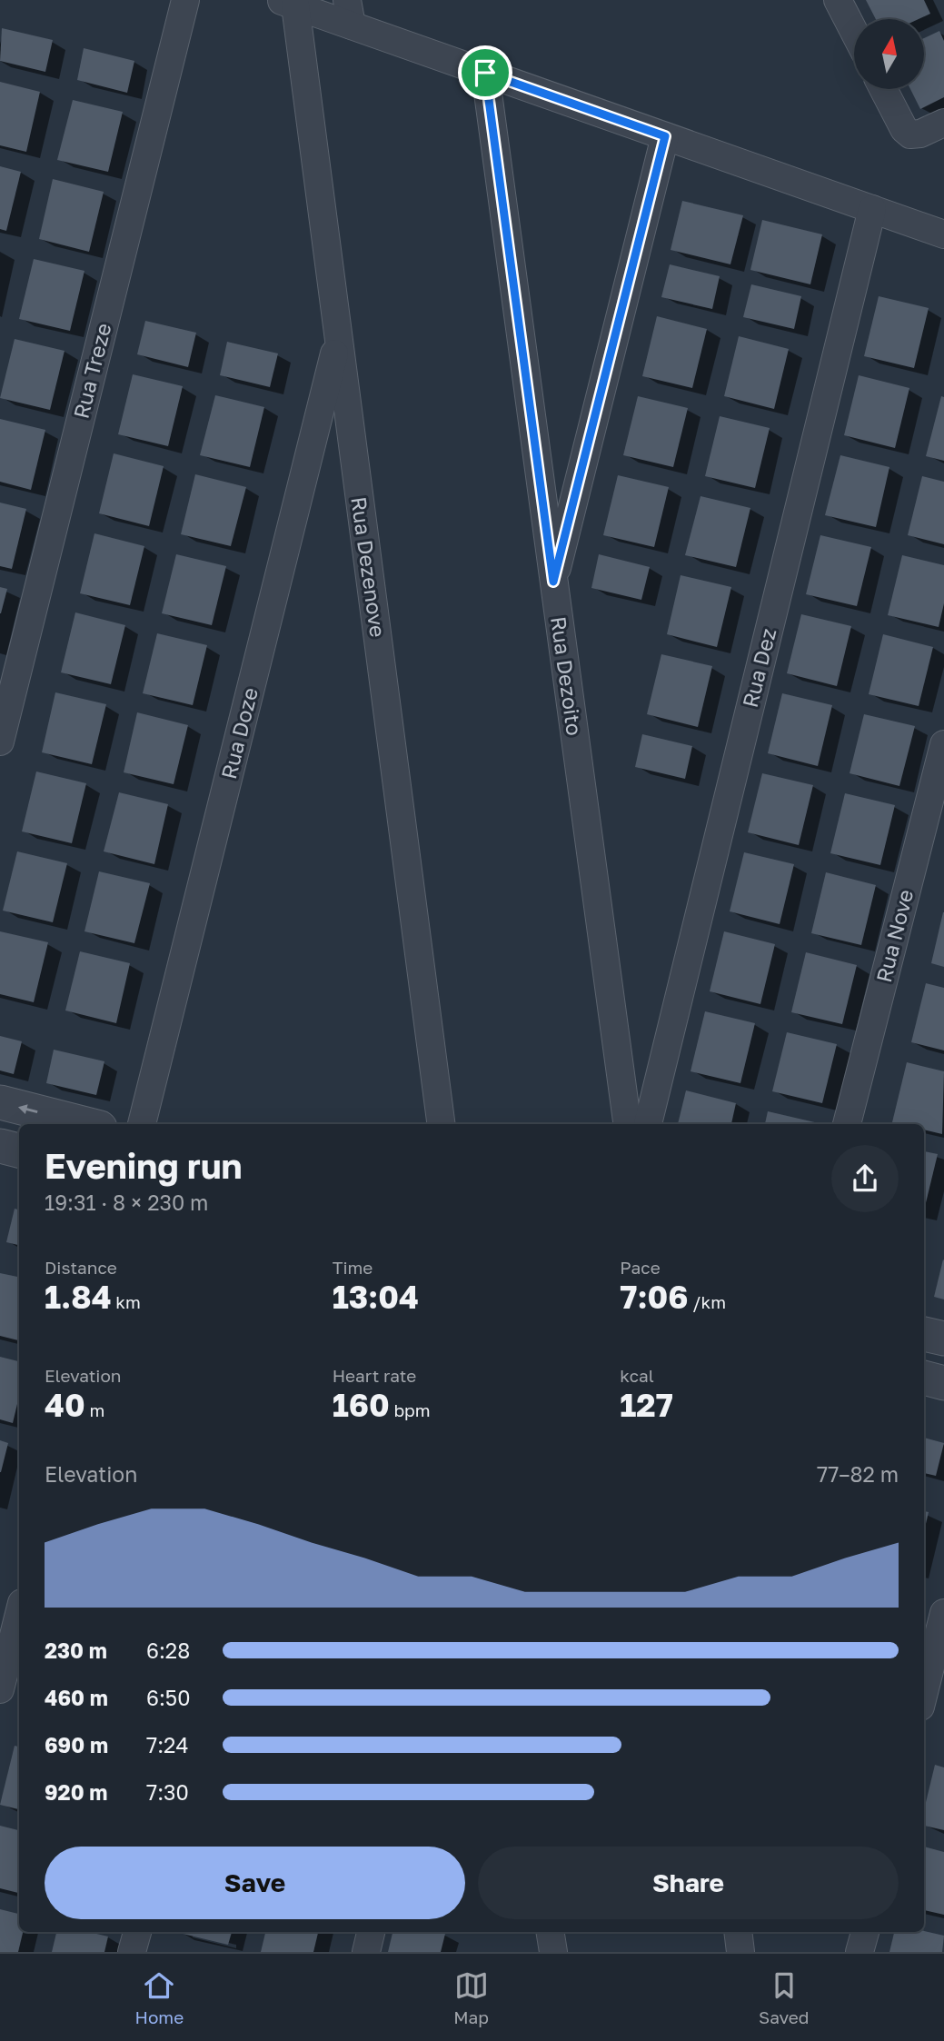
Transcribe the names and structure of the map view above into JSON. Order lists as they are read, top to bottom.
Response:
{
  "streets": {
    "street": [
      "Rua Treze",
      "Rua Dezenove",
      "Rua Dez",
      "Rua Dezoito",
      "Rua Doze",
      "Rua Nove"
    ]
  },
  "crossings": [
    ["Rua Dezenove", "Rua Doze"]
  ],
  "north": "top",
  "page": {
    "heading": ["Evening run", "19:31 · 8 × 230 m"],
    "stats": [
      ["Distance", "1.84 km"],
      ["Time", "13:04"],
      ["Pace", "7:06 /km"],
      ["Elevation", "40 m"],
      ["Heart rate", "160 bpm"],
      ["kcal", "127"]
    ],
    "chart": ["Elevation", "77–82 m"],
    "list": [
      {
        "name": "230 m",
        "note": "6:28"
      },
      {
        "name": "460 m",
        "note": "6:50"
      },
      {
        "name": "690 m",
        "note": "7:24"
      },
      {
        "name": "920 m",
        "note": "7:30"
      }
    ],
    "buttons": ["Save", "Share"],
    "tabs": ["Home", "Map", "Saved"]
  }
}
